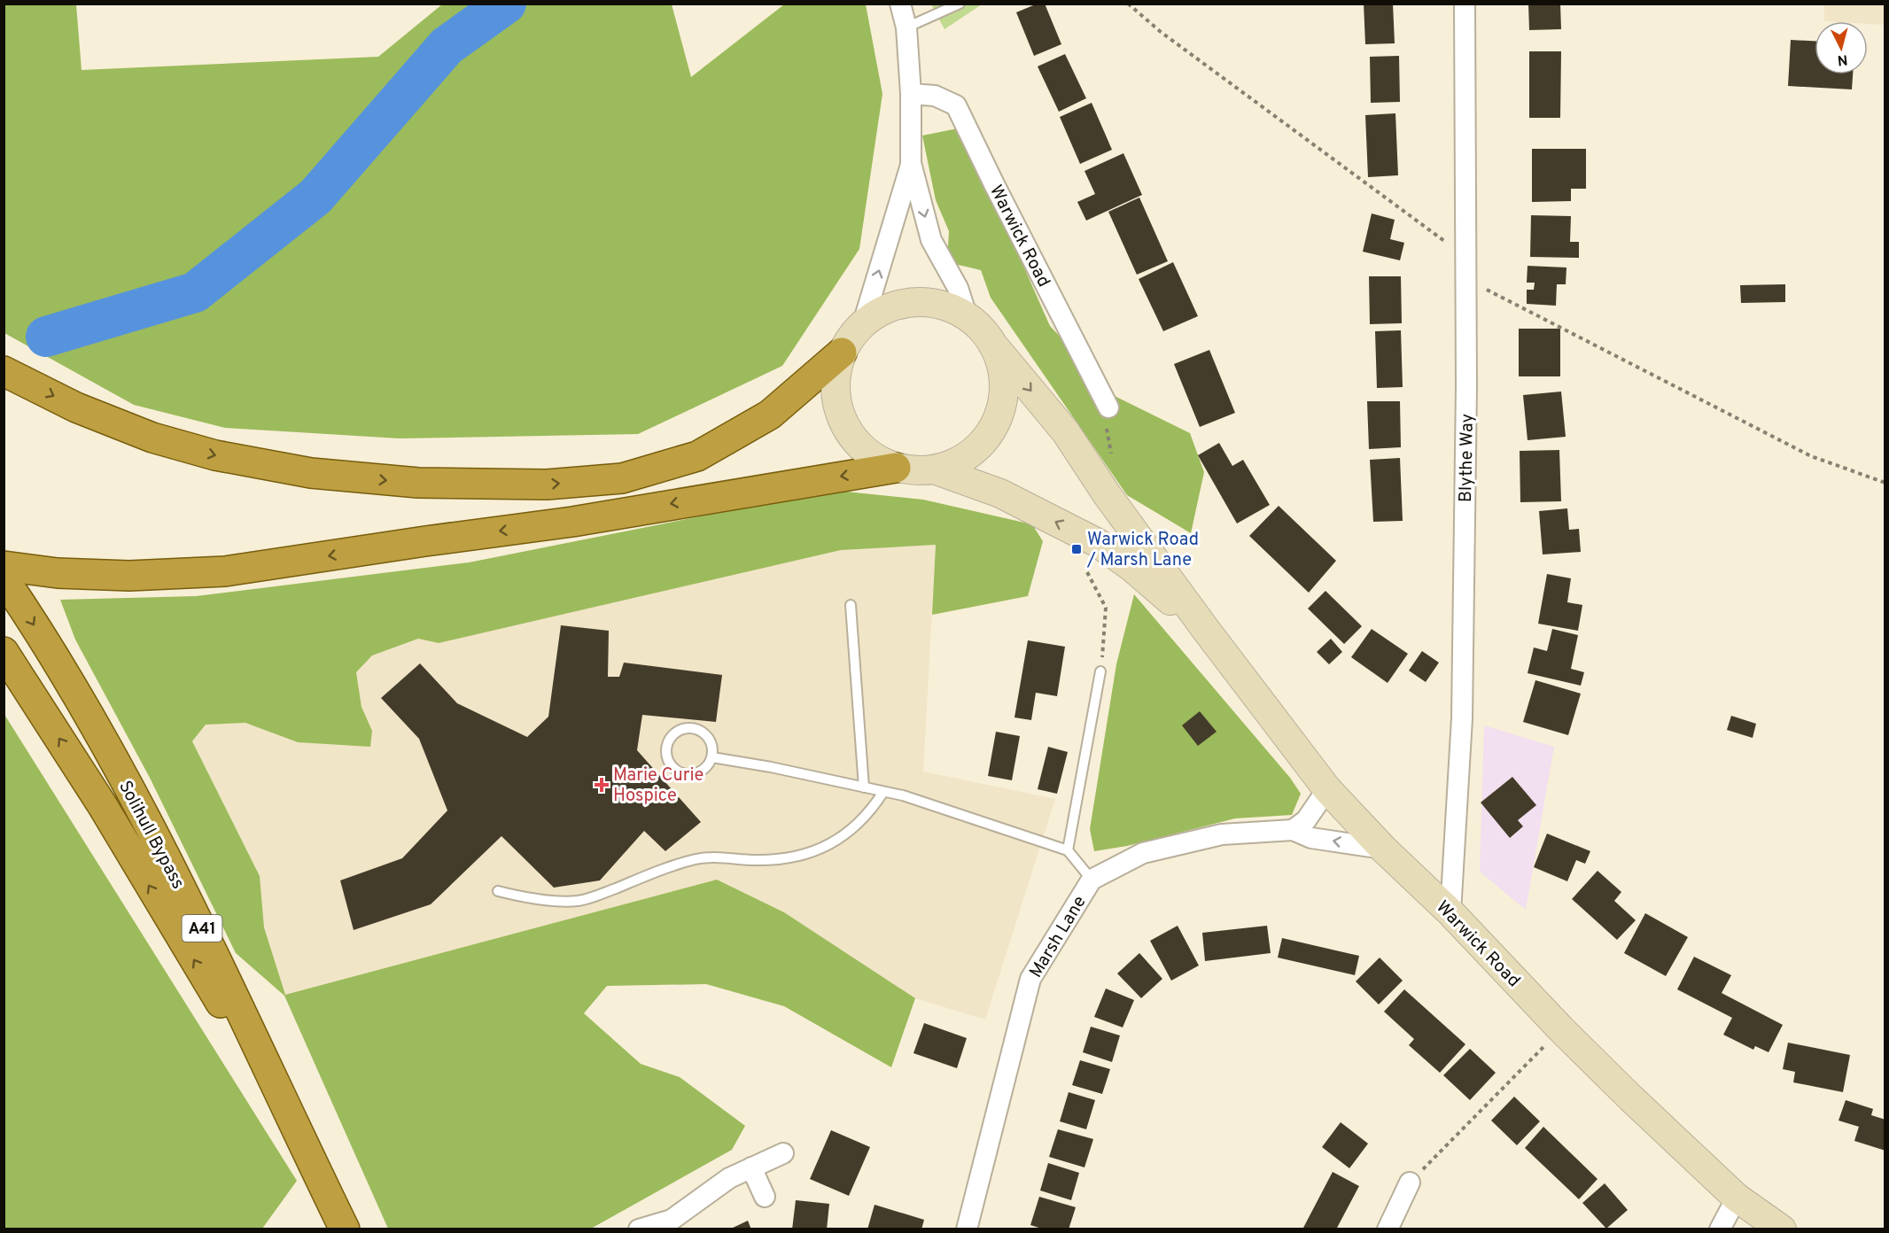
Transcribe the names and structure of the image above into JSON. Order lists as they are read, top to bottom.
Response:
{
  "streets": {
    "highway": ["Solihull Bypass", "A41"],
    "main road": ["Warwick Road"],
    "street": ["Blythe Way", "Marsh Lane"]
  },
  "crossings": [
    ["Warwick Road", "Blythe Way"],
    ["Warwick Road", "Marsh Lane"]
  ],
  "places": {
    "transit": ["Warwick Road / Marsh Lane"],
    "health": ["Marie Curie Hospice"]
  },
  "north": "bottom"
}
